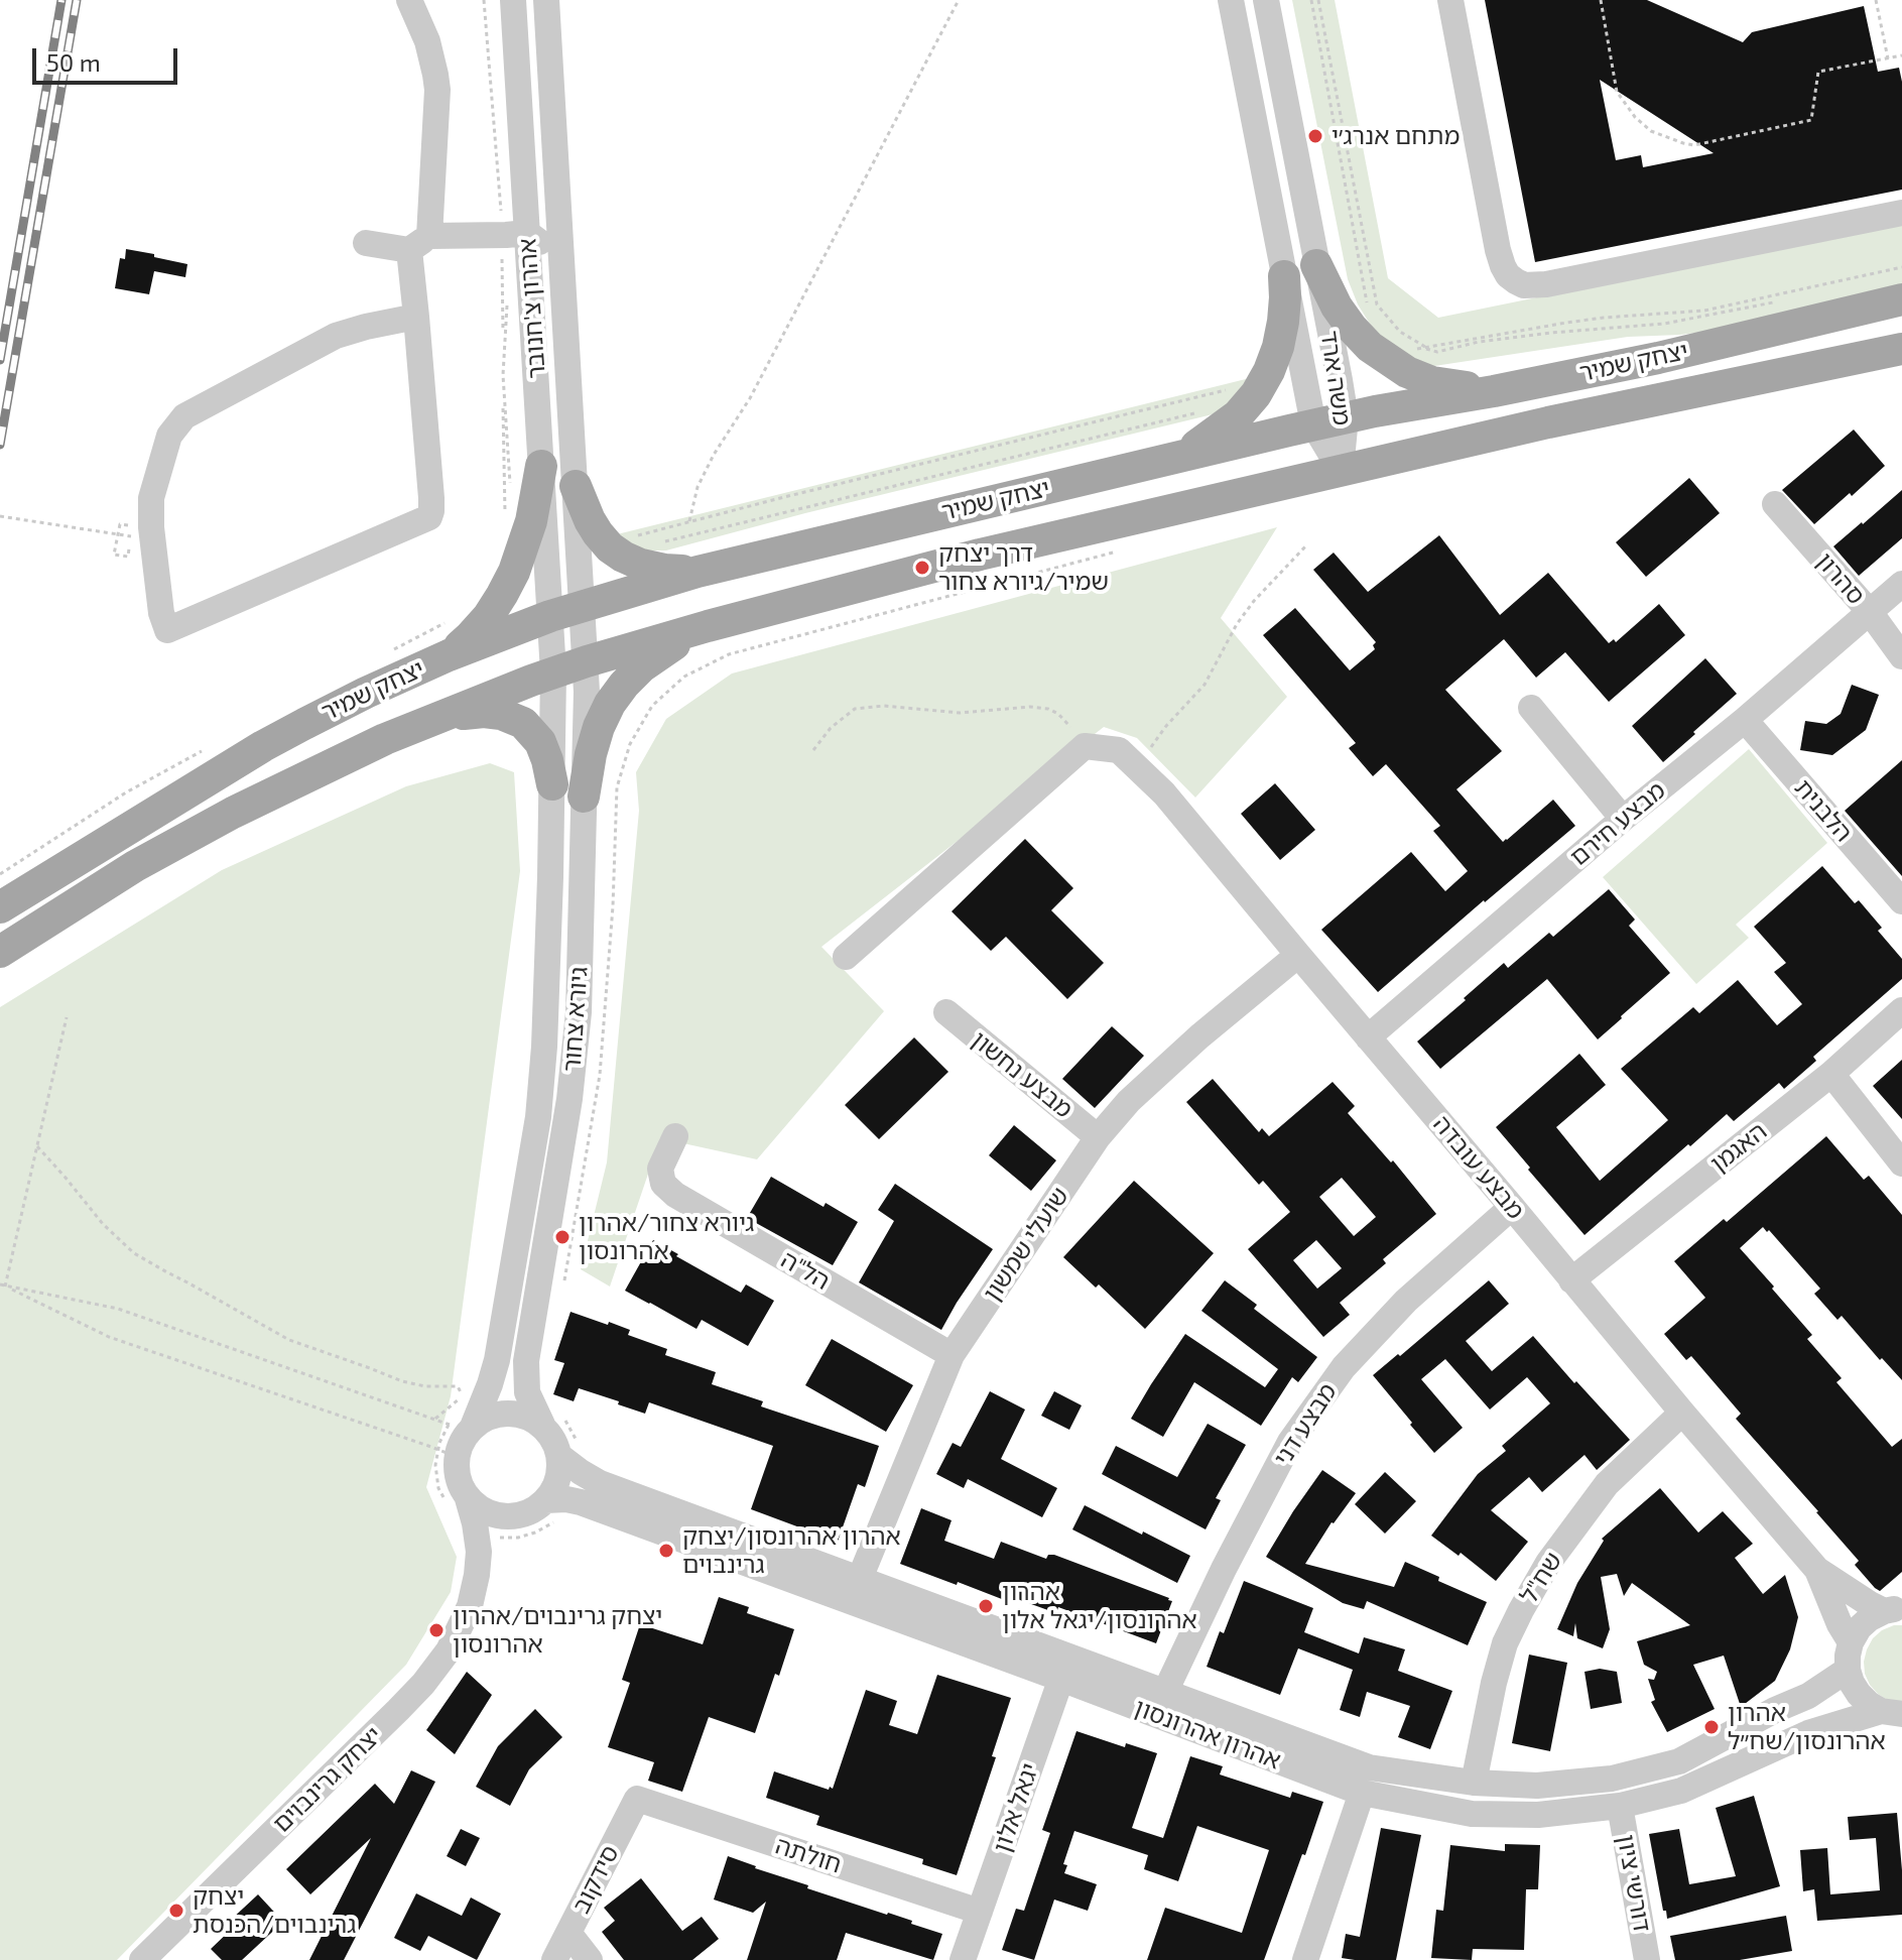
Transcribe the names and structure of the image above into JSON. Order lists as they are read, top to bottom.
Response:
{
  "streets": {
    "main road": ["יצחק שמיר"],
    "street": [
      "אהרון צ'חנובר",
      "משה ארד",
      "סהרון",
      "הלבנית",
      "מבצע חירם",
      "גיורא צחור",
      "מבצע נחשון",
      "האגמן",
      "מבצע עובדה",
      "שועלי שמשון",
      "הל\"ה",
      "מבצע דני",
      "שח\"ל",
      "אהרון אהרונסון",
      "יצחק גרינבוים",
      "יגאל אלון",
      "חולתה",
      "סידקוב",
      "דורשי ציון"
    ]
  },
  "crossings": [
    ["אהרון צ'חנובר", "יצחק שמיר"],
    ["אהרון צ'חנובר", "גיורא צחור"],
    ["יצחק שמיר", "משה ארד"],
    ["יצחק שמיר", "גיורא צחור"],
    ["סהרון", "מבצע חירם"],
    ["הלבנית", "מבצע חירם"],
    ["מבצע חירם", "מבצע עובדה"],
    ["גיורא צחור", "אהרון אהרונסון"],
    ["גיורא צחור", "יצחק גרינבוים"],
    ["מבצע נחשון", "שועלי שמשון"],
    ["האגמן", "מבצע עובדה"],
    ["מבצע עובדה", "שועלי שמשון"],
    ["מבצע עובדה", "מבצע דני"],
    ["מבצע עובדה", "שח\"ל"],
    ["שועלי שמשון", "הל\"ה"],
    ["שועלי שמשון", "אהרון אהרונסון"],
    ["מבצע דני", "אהרון אהרונסון"],
    ["שח\"ל", "אהרון אהרונסון"],
    ["אהרון אהרונסון", "יצחק גרינבוים"],
    ["אהרון אהרונסון", "יגאל אלון"],
    ["אהרון אהרונסון", "דורשי ציון"],
    ["יגאל אלון", "חולתה"],
    ["חולתה", "סידקוב"]
  ],
  "places": [
    "מתחם אנרג׳י",
    "דרך יצחק שמיר/גיורא צחור",
    "גיורא צחור/אהרון אהרונסון",
    "אהרון אהרונסון/יצחק גרינבוים",
    "אהרון אהרונסון/יגאל אלון",
    "יצחק גרינבוים/אהרון אהרונסון",
    "אהרון אהרונסון/שח״ל",
    "יצחק גרינבוים/הכנסת"
  ],
  "scale_bar": "50 m"
}
